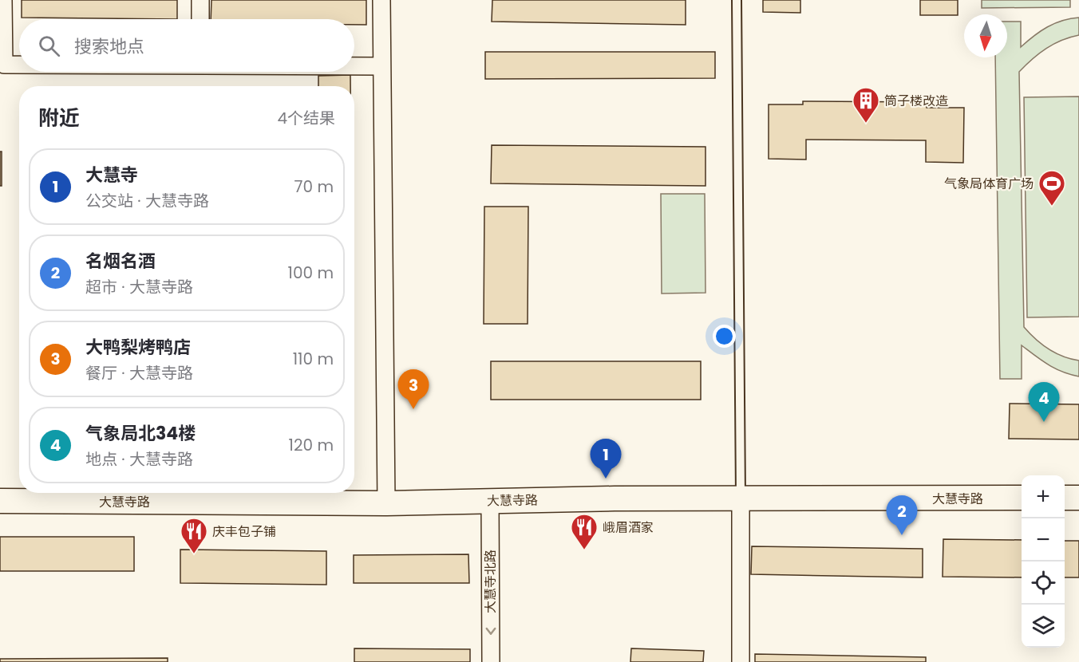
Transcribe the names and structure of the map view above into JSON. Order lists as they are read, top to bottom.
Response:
{
  "streets": {
    "street": ["大慧寺路", "大慧寺北路"]
  },
  "crossings": [
    ["大慧寺路", "大慧寺北路"]
  ],
  "one_way": ["大慧寺北路"],
  "places": {
    "building": ["筒子楼改造"],
    "sports": ["气象局体育广场"],
    "restaurant": ["峨眉酒家", "庆丰包子铺"]
  },
  "north": "bottom",
  "page": {
    "search": "搜索地点",
    "heading": ["附近", "4个结果"],
    "list": [
      {
        "mark": "1",
        "name": "大慧寺",
        "note": "公交站 · 大慧寺路",
        "value": "70 m"
      },
      {
        "mark": "2",
        "name": "名烟名酒",
        "note": "超市 · 大慧寺路",
        "value": "100 m"
      },
      {
        "mark": "3",
        "name": "大鸭梨烤鸭店",
        "note": "餐厅 · 大慧寺路",
        "value": "110 m"
      },
      {
        "mark": "4",
        "name": "气象局北34楼",
        "note": "地点 · 大慧寺路",
        "value": "120 m"
      }
    ],
    "pins": [
      "3",
      "4",
      "1",
      "2"
    ],
    "map_buttons": ["+", "−"]
  }
}
